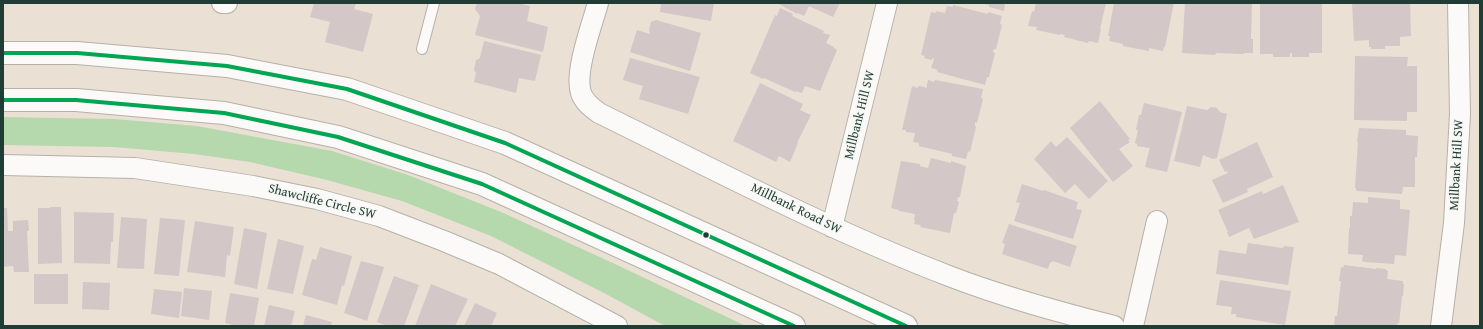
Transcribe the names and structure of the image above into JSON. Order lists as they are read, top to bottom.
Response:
{
  "streets": {
    "street": ["Millbank Hill SW", "Shawcliffe Circle SW", "Millbank Road SW"]
  },
  "crossings": [
    ["Millbank Hill SW", "Millbank Road SW"]
  ]
}
